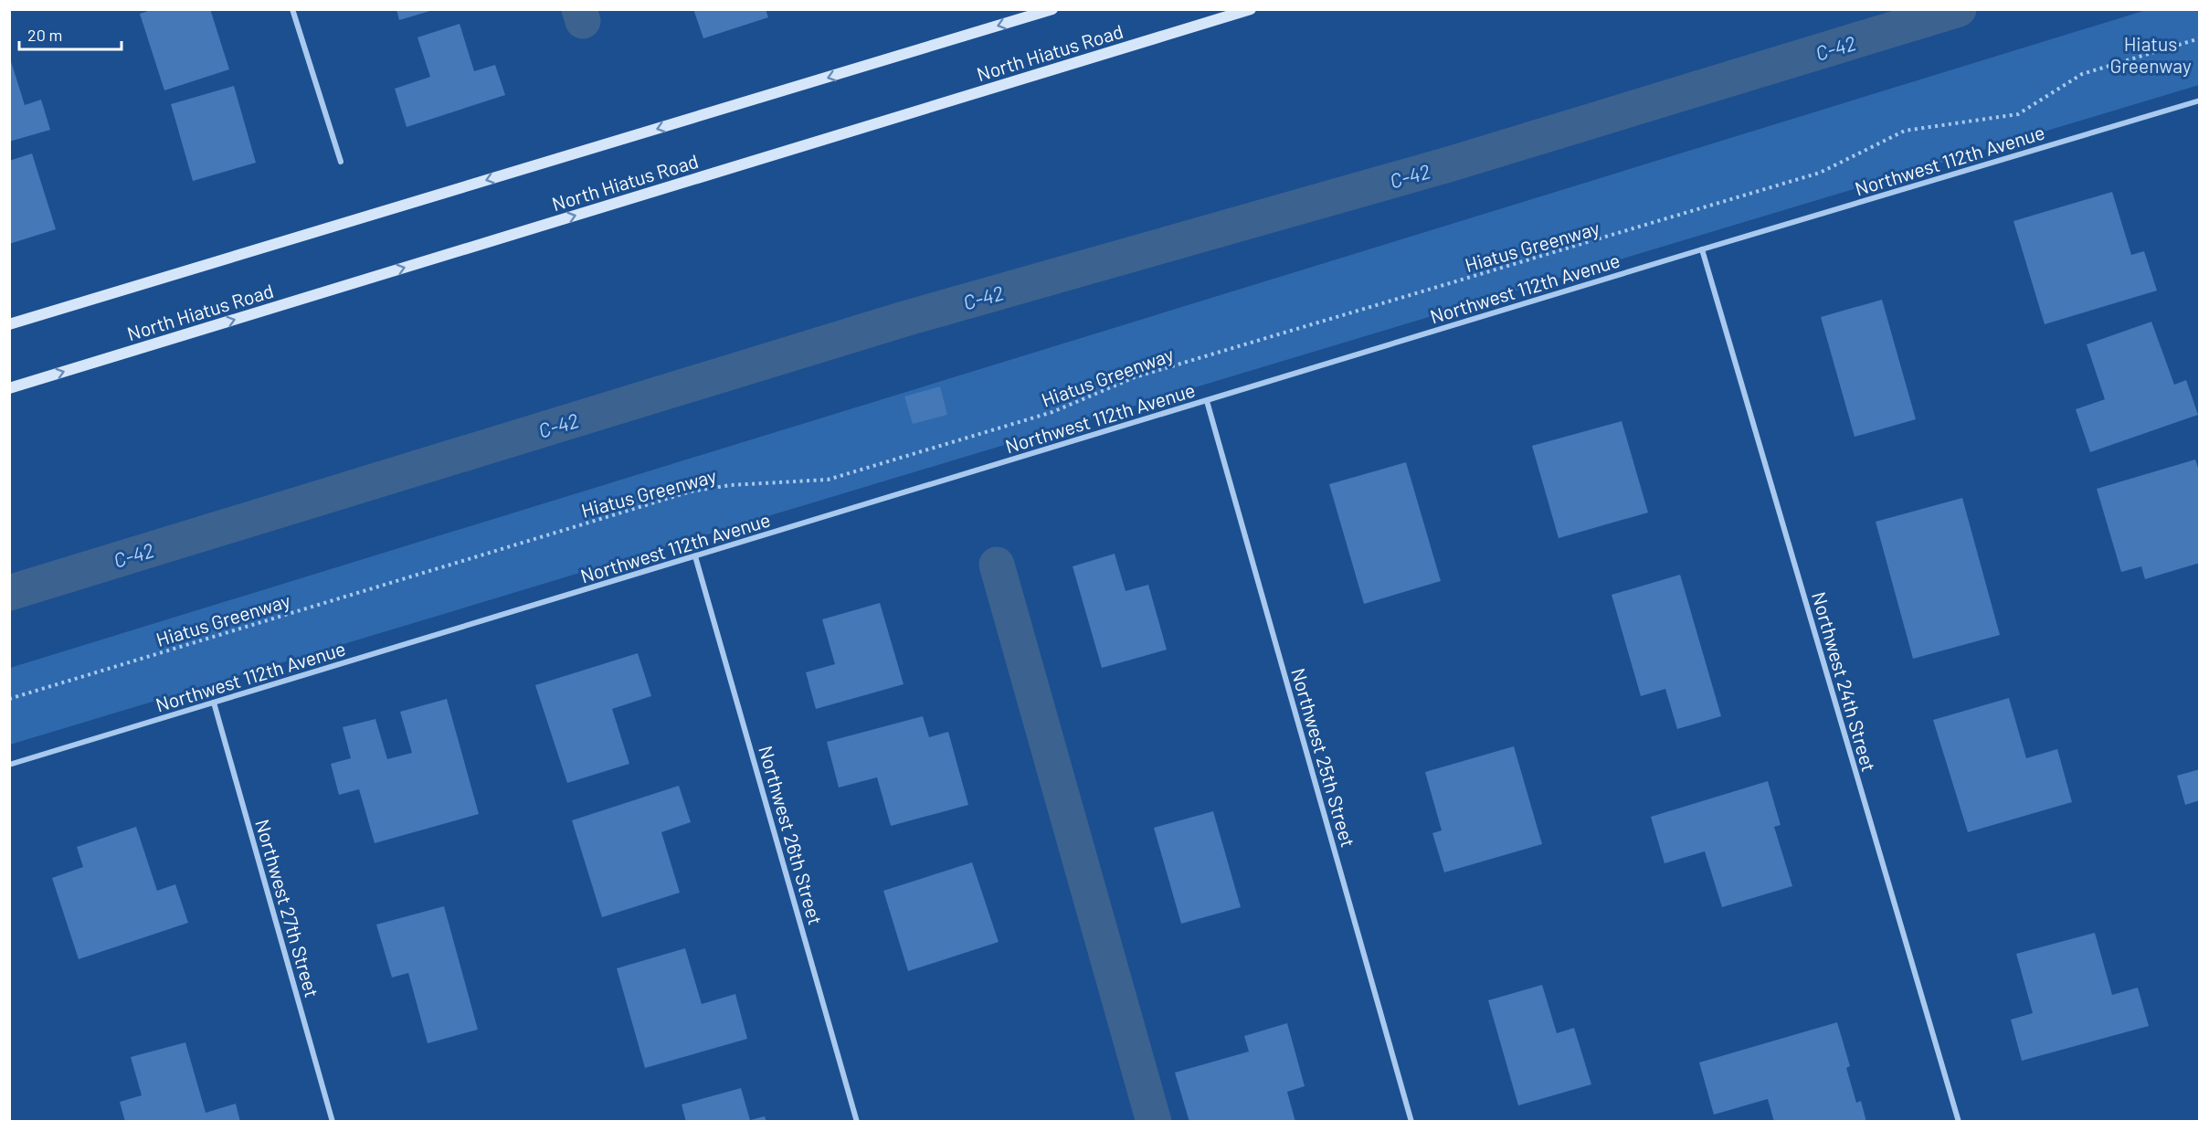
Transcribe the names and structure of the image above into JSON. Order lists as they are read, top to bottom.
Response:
{
  "streets": {
    "main road": ["North Hiatus Road"],
    "street": [
      "Northwest 112th Avenue",
      "Northwest 24th Street",
      "Northwest 25th Street",
      "Northwest 26th Street",
      "Northwest 27th Street"
    ],
    "path": ["Hiatus Greenway"]
  },
  "crossings": [
    ["Northwest 112th Avenue", "Northwest 24th Street"],
    ["Northwest 112th Avenue", "Northwest 25th Street"],
    ["Northwest 112th Avenue", "Northwest 26th Street"],
    ["Northwest 112th Avenue", "Northwest 27th Street"]
  ],
  "water": ["C-42"],
  "parks": ["Hiatus Greenway"],
  "scale_bar": "20 m"
}
